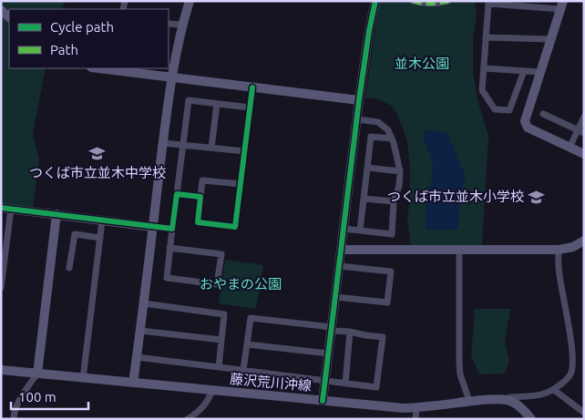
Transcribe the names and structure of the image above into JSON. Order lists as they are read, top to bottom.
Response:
{
  "streets": {
    "street": ["藤沢荒川沖線"]
  },
  "parks": ["並木公園", "おやまの公園"],
  "places": {
    "school or university": ["つくば市立並木中学校", "つくば市立並木小学校"]
  },
  "legend": ["Cycle path", "Path"],
  "scale_bar": "100 m"
}
